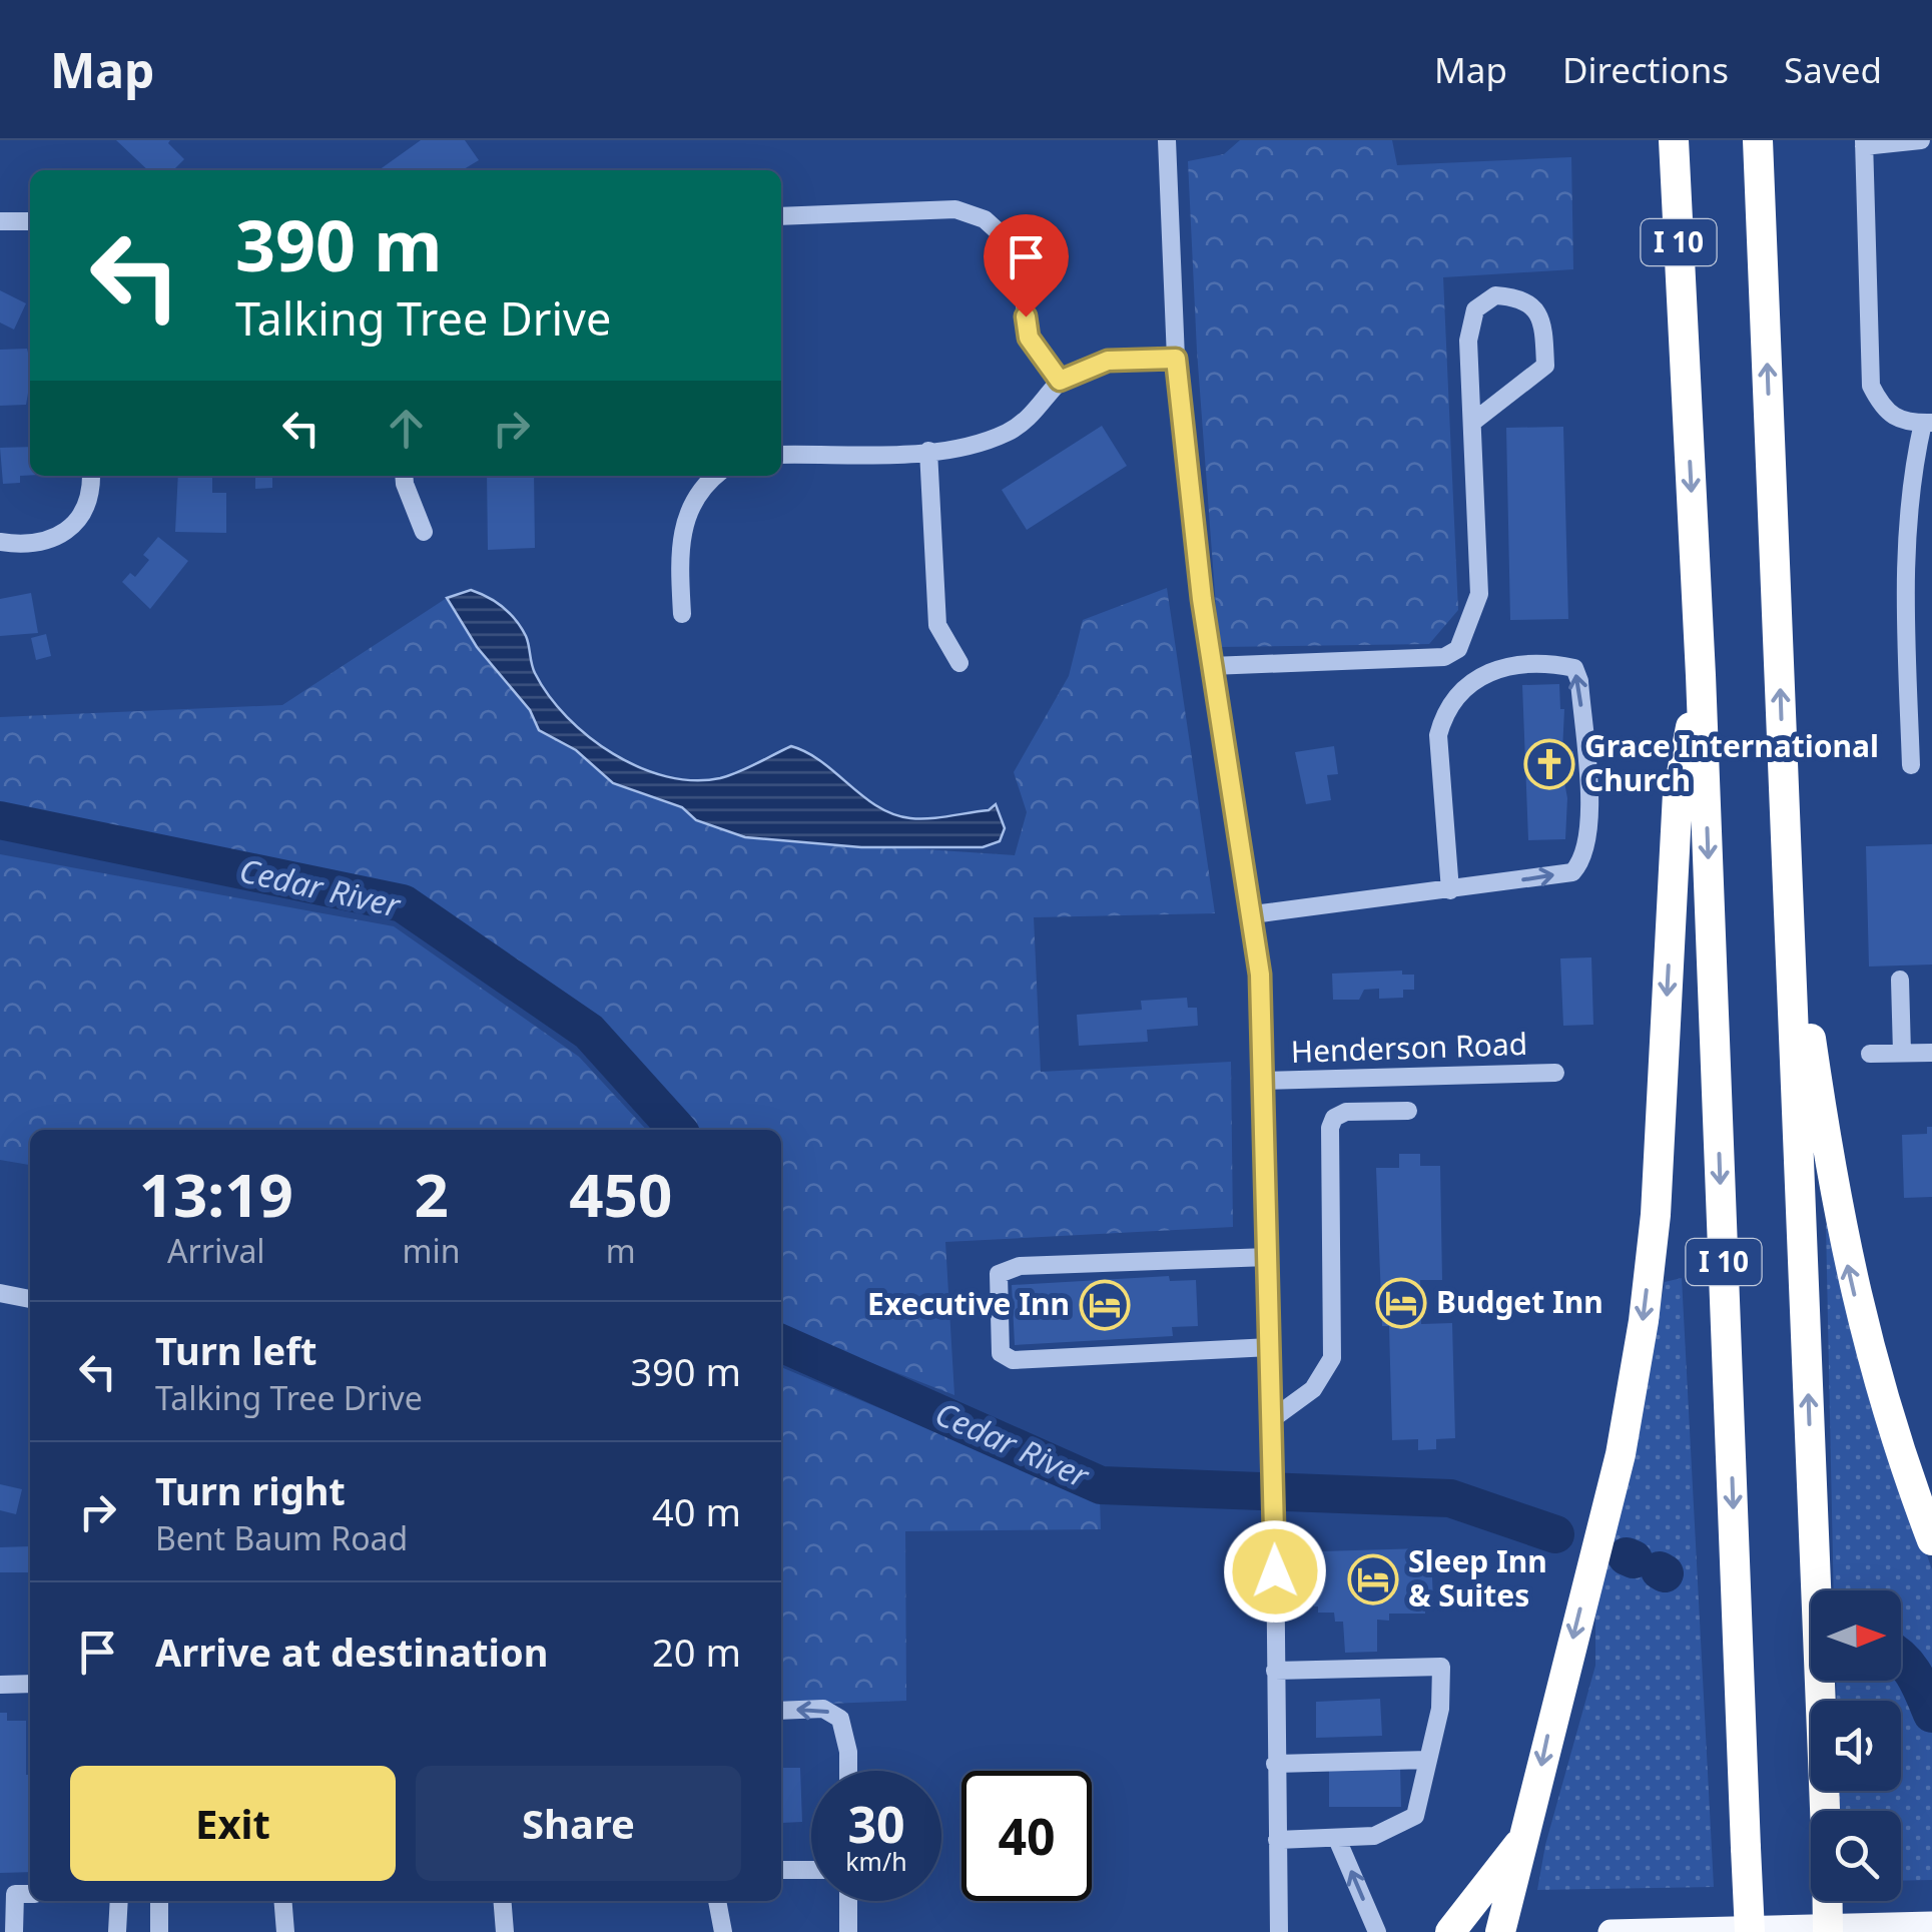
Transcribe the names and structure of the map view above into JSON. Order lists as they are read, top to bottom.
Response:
{
  "streets": {
    "highway": ["I 10"],
    "street": ["Henderson Road"]
  },
  "water": ["Cedar River"],
  "places": {
    "church": ["Grace International Church"],
    "hotel": ["Budget Inn", "Executive Inn", "Sleep Inn & Suites"]
  },
  "north": "right",
  "page": {
    "header": "Map",
    "nav": ["Map", "Directions", "Saved"],
    "turn": ["390 m", "Talking Tree Drive"],
    "eta": [
      "13:19",
      "Arrival",
      "2",
      "min",
      "450",
      "m"
    ],
    "list": [
      {
        "name": "Turn left",
        "note": "Talking Tree Drive",
        "value": "390 m"
      },
      {
        "name": "Turn right",
        "note": "Bent Baum Road",
        "value": "40 m"
      },
      {
        "name": "Arrive at destination",
        "value": "20 m"
      }
    ],
    "buttons": ["Exit", "Share"],
    "speed": "30 km/h",
    "limit": "40"
  }
}
